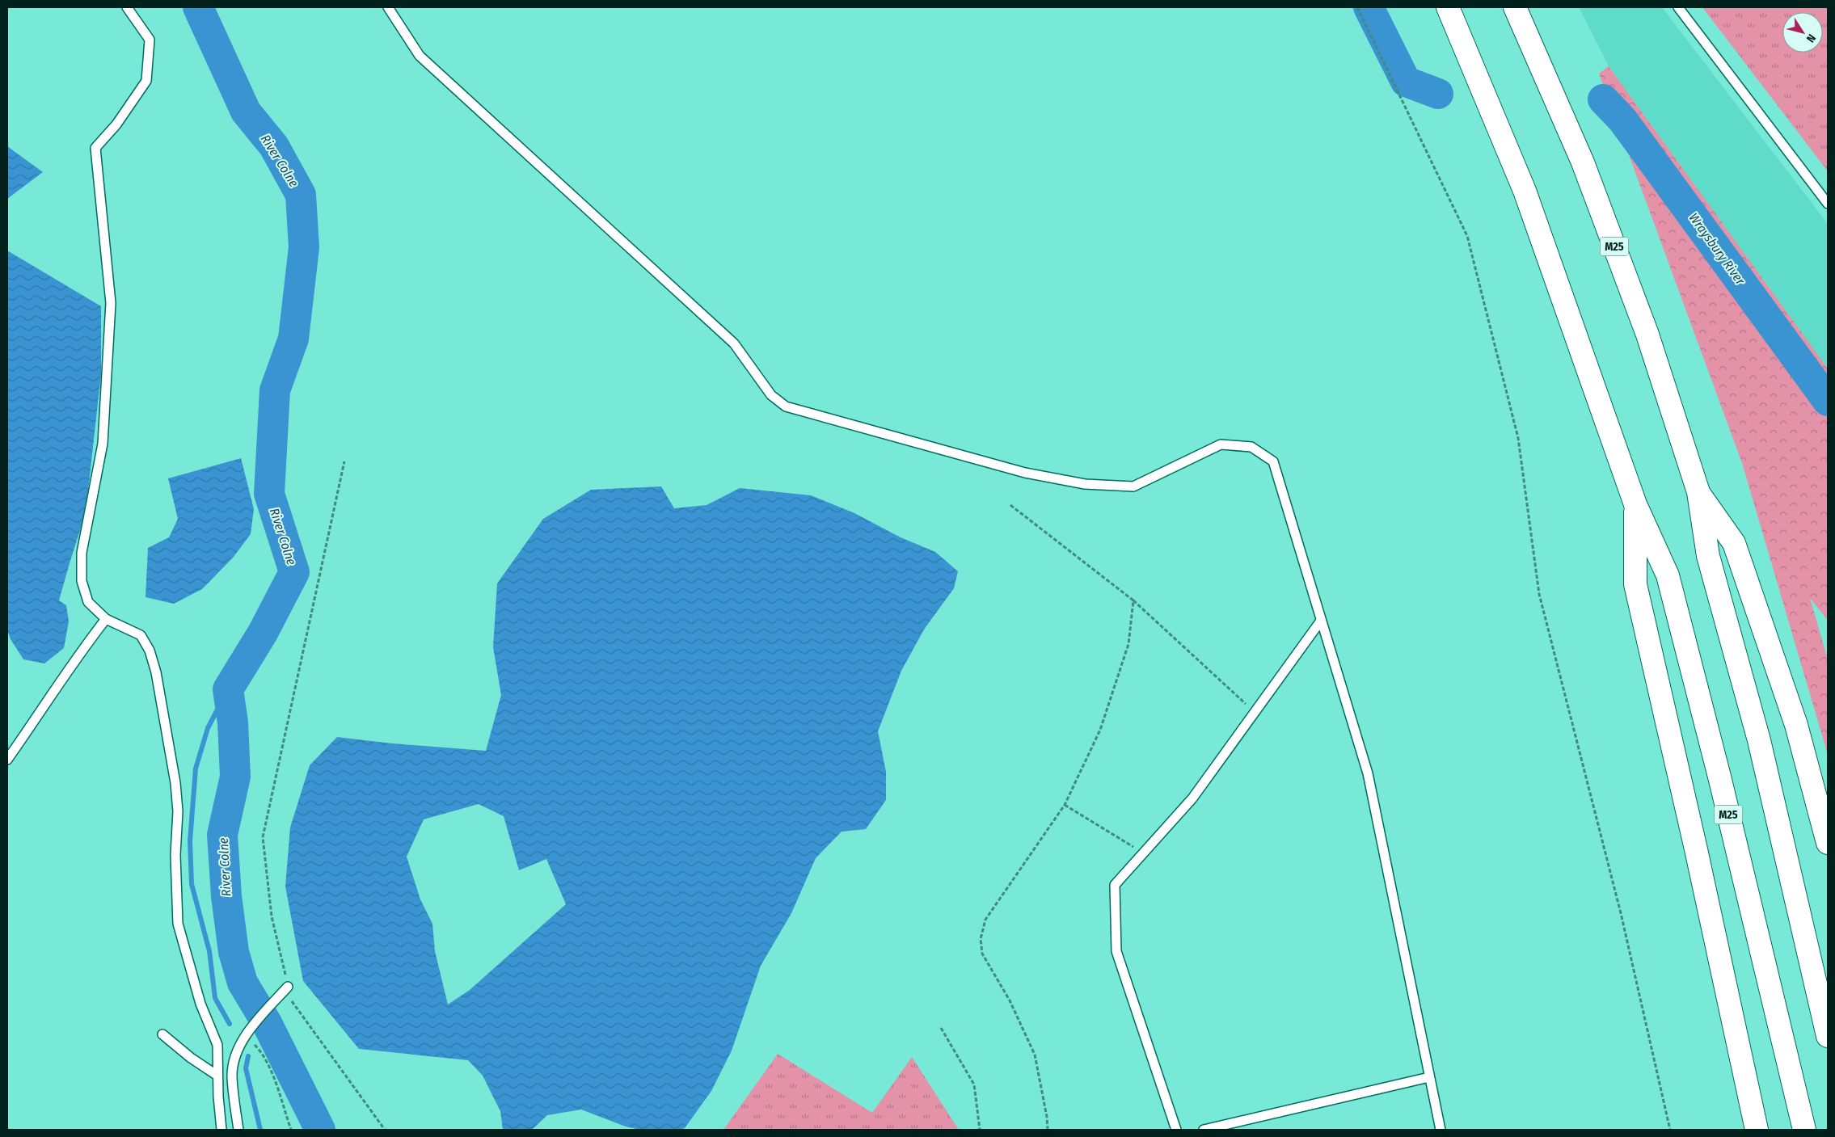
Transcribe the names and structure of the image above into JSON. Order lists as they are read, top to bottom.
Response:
{
  "streets": {
    "highway": ["M25"]
  },
  "water": ["River Colne", "Wraysbury River"],
  "north": "bottom right"
}
